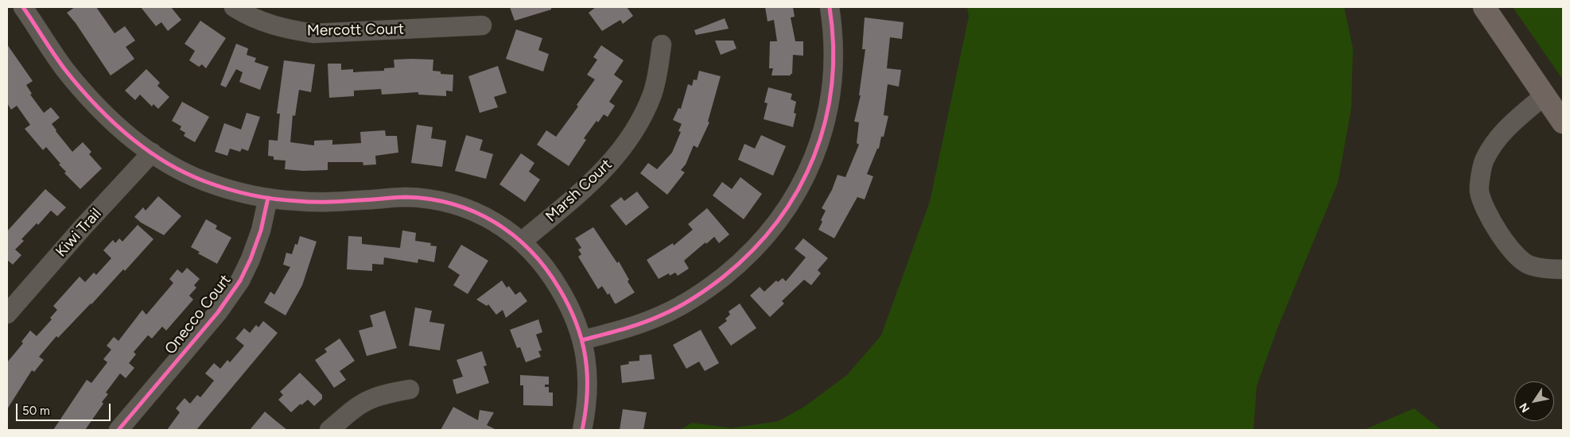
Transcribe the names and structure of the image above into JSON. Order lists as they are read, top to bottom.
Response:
{
  "streets": {
    "street": [
      "Mercott Court",
      "Marsh Court",
      "Kiwi Trail",
      "Onecco Court"
    ]
  },
  "scale_bar": "50 m",
  "north": "bottom left"
}
